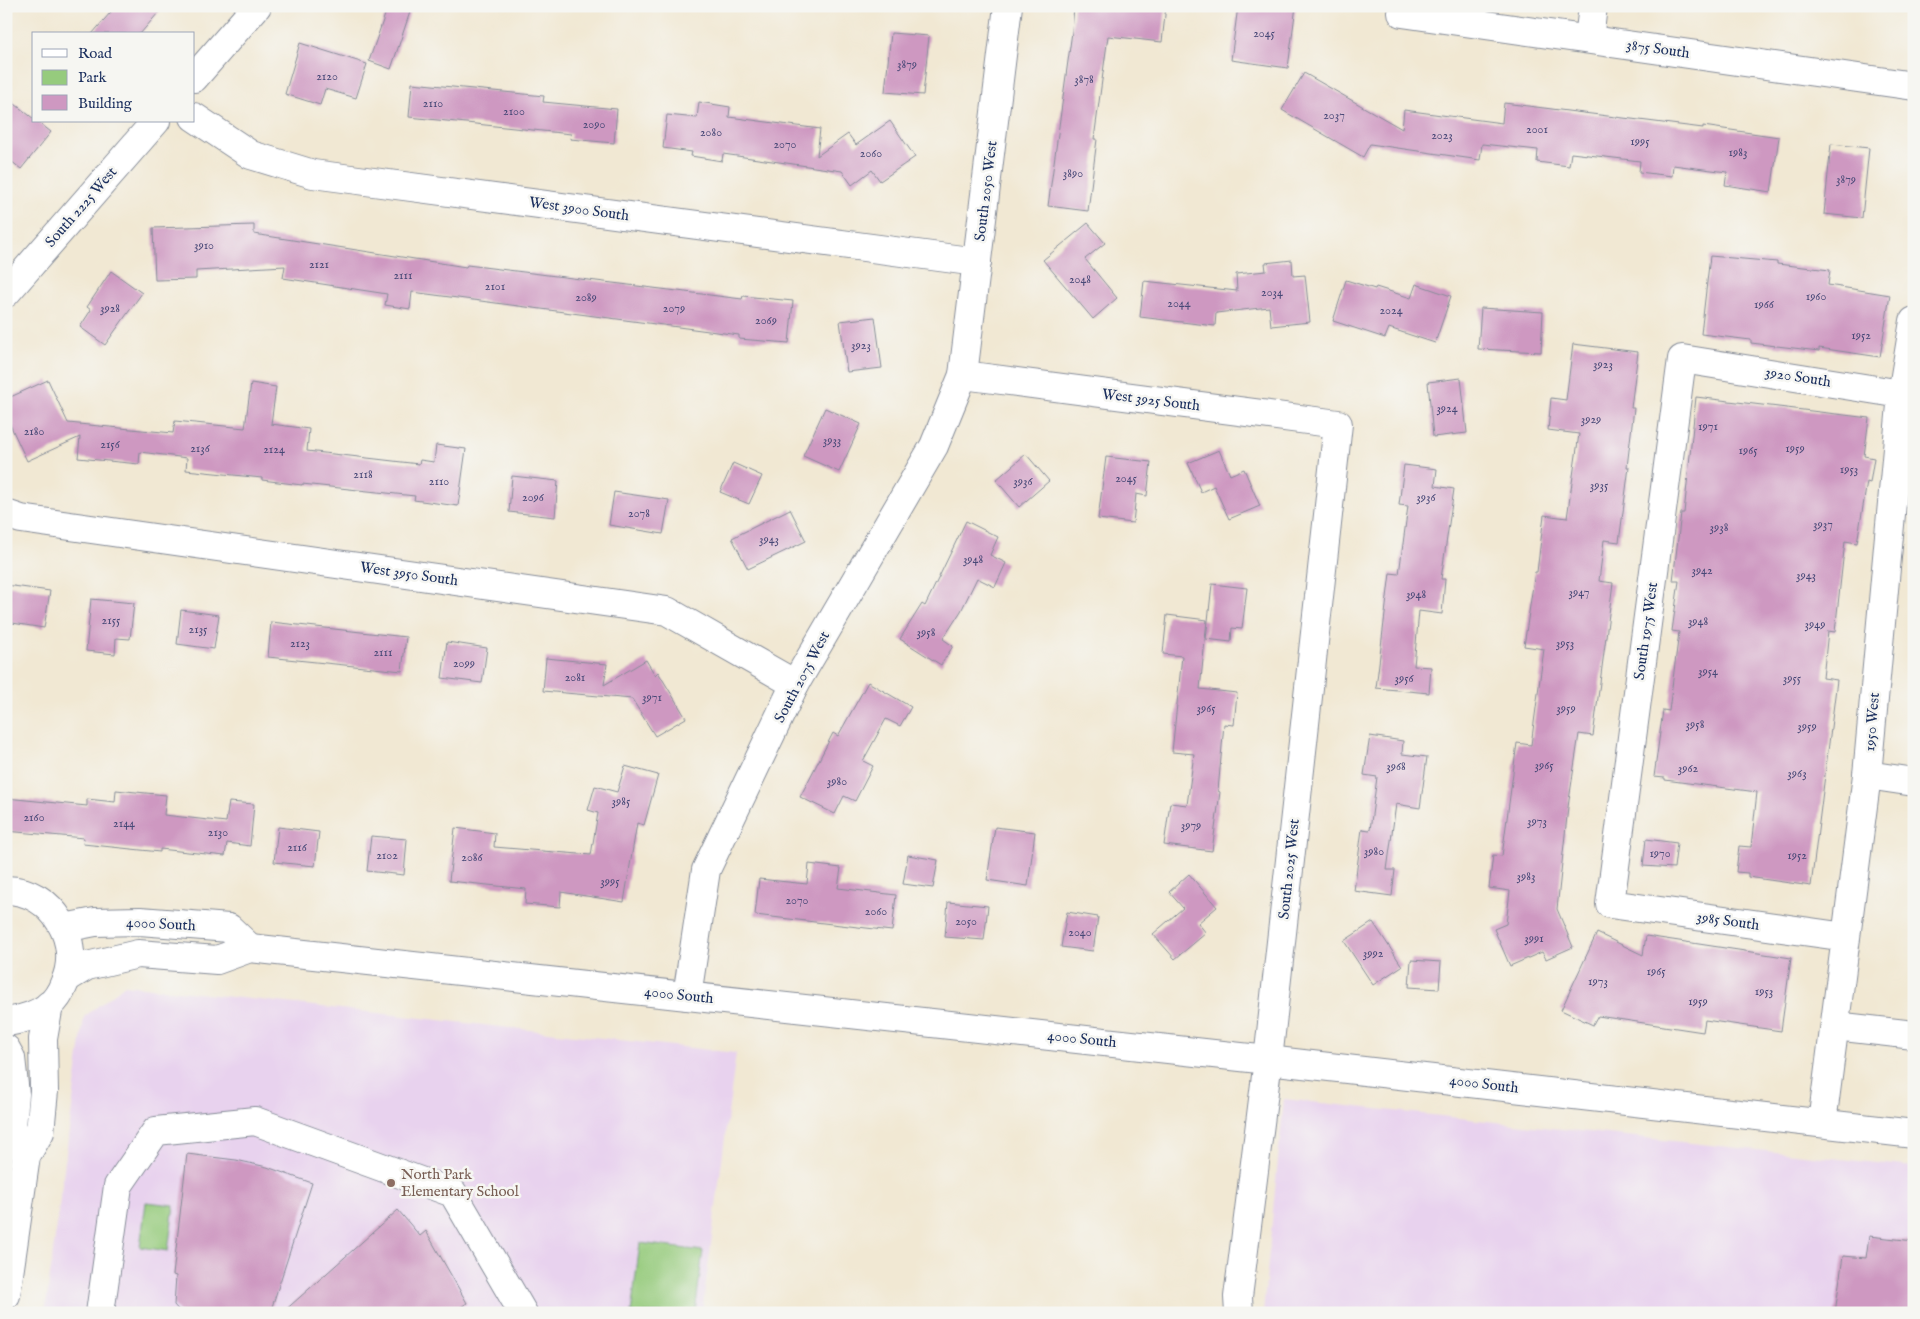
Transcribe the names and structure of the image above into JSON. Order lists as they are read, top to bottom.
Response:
{
  "streets": {
    "street": [
      "3875 South",
      "South 2050 West",
      "South 2225 West",
      "West 3900 South",
      "3920 South",
      "West 3925 South",
      "West 3950 South",
      "South 1975 West",
      "South 2075 West",
      "1950 West",
      "South 2025 West",
      "3985 South",
      "4000 South"
    ]
  },
  "crossings": [
    ["South 2050 West", "West 3900 South"],
    ["South 2050 West", "West 3925 South"],
    ["South 2050 West", "South 2075 West"],
    ["3920 South", "South 1975 West"],
    ["3920 South", "1950 West"],
    ["West 3925 South", "South 2075 West"],
    ["West 3925 South", "South 2025 West"],
    ["West 3950 South", "South 2075 West"],
    ["South 1975 West", "3985 South"],
    ["South 2075 West", "4000 South"],
    ["1950 West", "3985 South"],
    ["1950 West", "4000 South"],
    ["South 2025 West", "4000 South"]
  ],
  "places": ["North Park Elementary School"],
  "house_numbers": [
    "2045",
    "3879",
    "2120",
    "3878",
    "2110",
    "2100",
    "2037",
    "2090",
    "2001",
    "2080",
    "2023",
    "1995",
    "2070",
    "1983",
    "2060",
    "3890",
    "3879",
    "3910",
    "2121",
    "2111",
    "2048",
    "2101",
    "2034",
    "1960",
    "2089",
    "2044",
    "1966",
    "3928",
    "2079",
    "2024",
    "2069",
    "1952",
    "3923",
    "3923",
    "3924",
    "3929",
    "1971",
    "2180",
    "3933",
    "2156",
    "2136",
    "1959",
    "2124",
    "1965",
    "1953",
    "2118",
    "2045",
    "2110",
    "3936",
    "3935",
    "2096",
    "3936",
    "2078",
    "3937",
    "3938",
    "3943",
    "3948",
    "3942",
    "3943",
    "3947",
    "3948",
    "2155",
    "3948",
    "3949",
    "2135",
    "3958",
    "2123",
    "3953",
    "2111",
    "2099",
    "3954",
    "2081",
    "3956",
    "3955",
    "3971",
    "3965",
    "3959",
    "3958",
    "3959",
    "3965",
    "3968",
    "3962",
    "3963",
    "3980",
    "3985",
    "2160",
    "3973",
    "2144",
    "3979",
    "2130",
    "2116",
    "3980",
    "1970",
    "2102",
    "1952",
    "2086",
    "3983",
    "3995",
    "2070",
    "2060",
    "2050",
    "2040",
    "3991",
    "3992",
    "1965",
    "1973",
    "1953",
    "1959"
  ],
  "legend": ["Road", "Park", "Building"]
}
